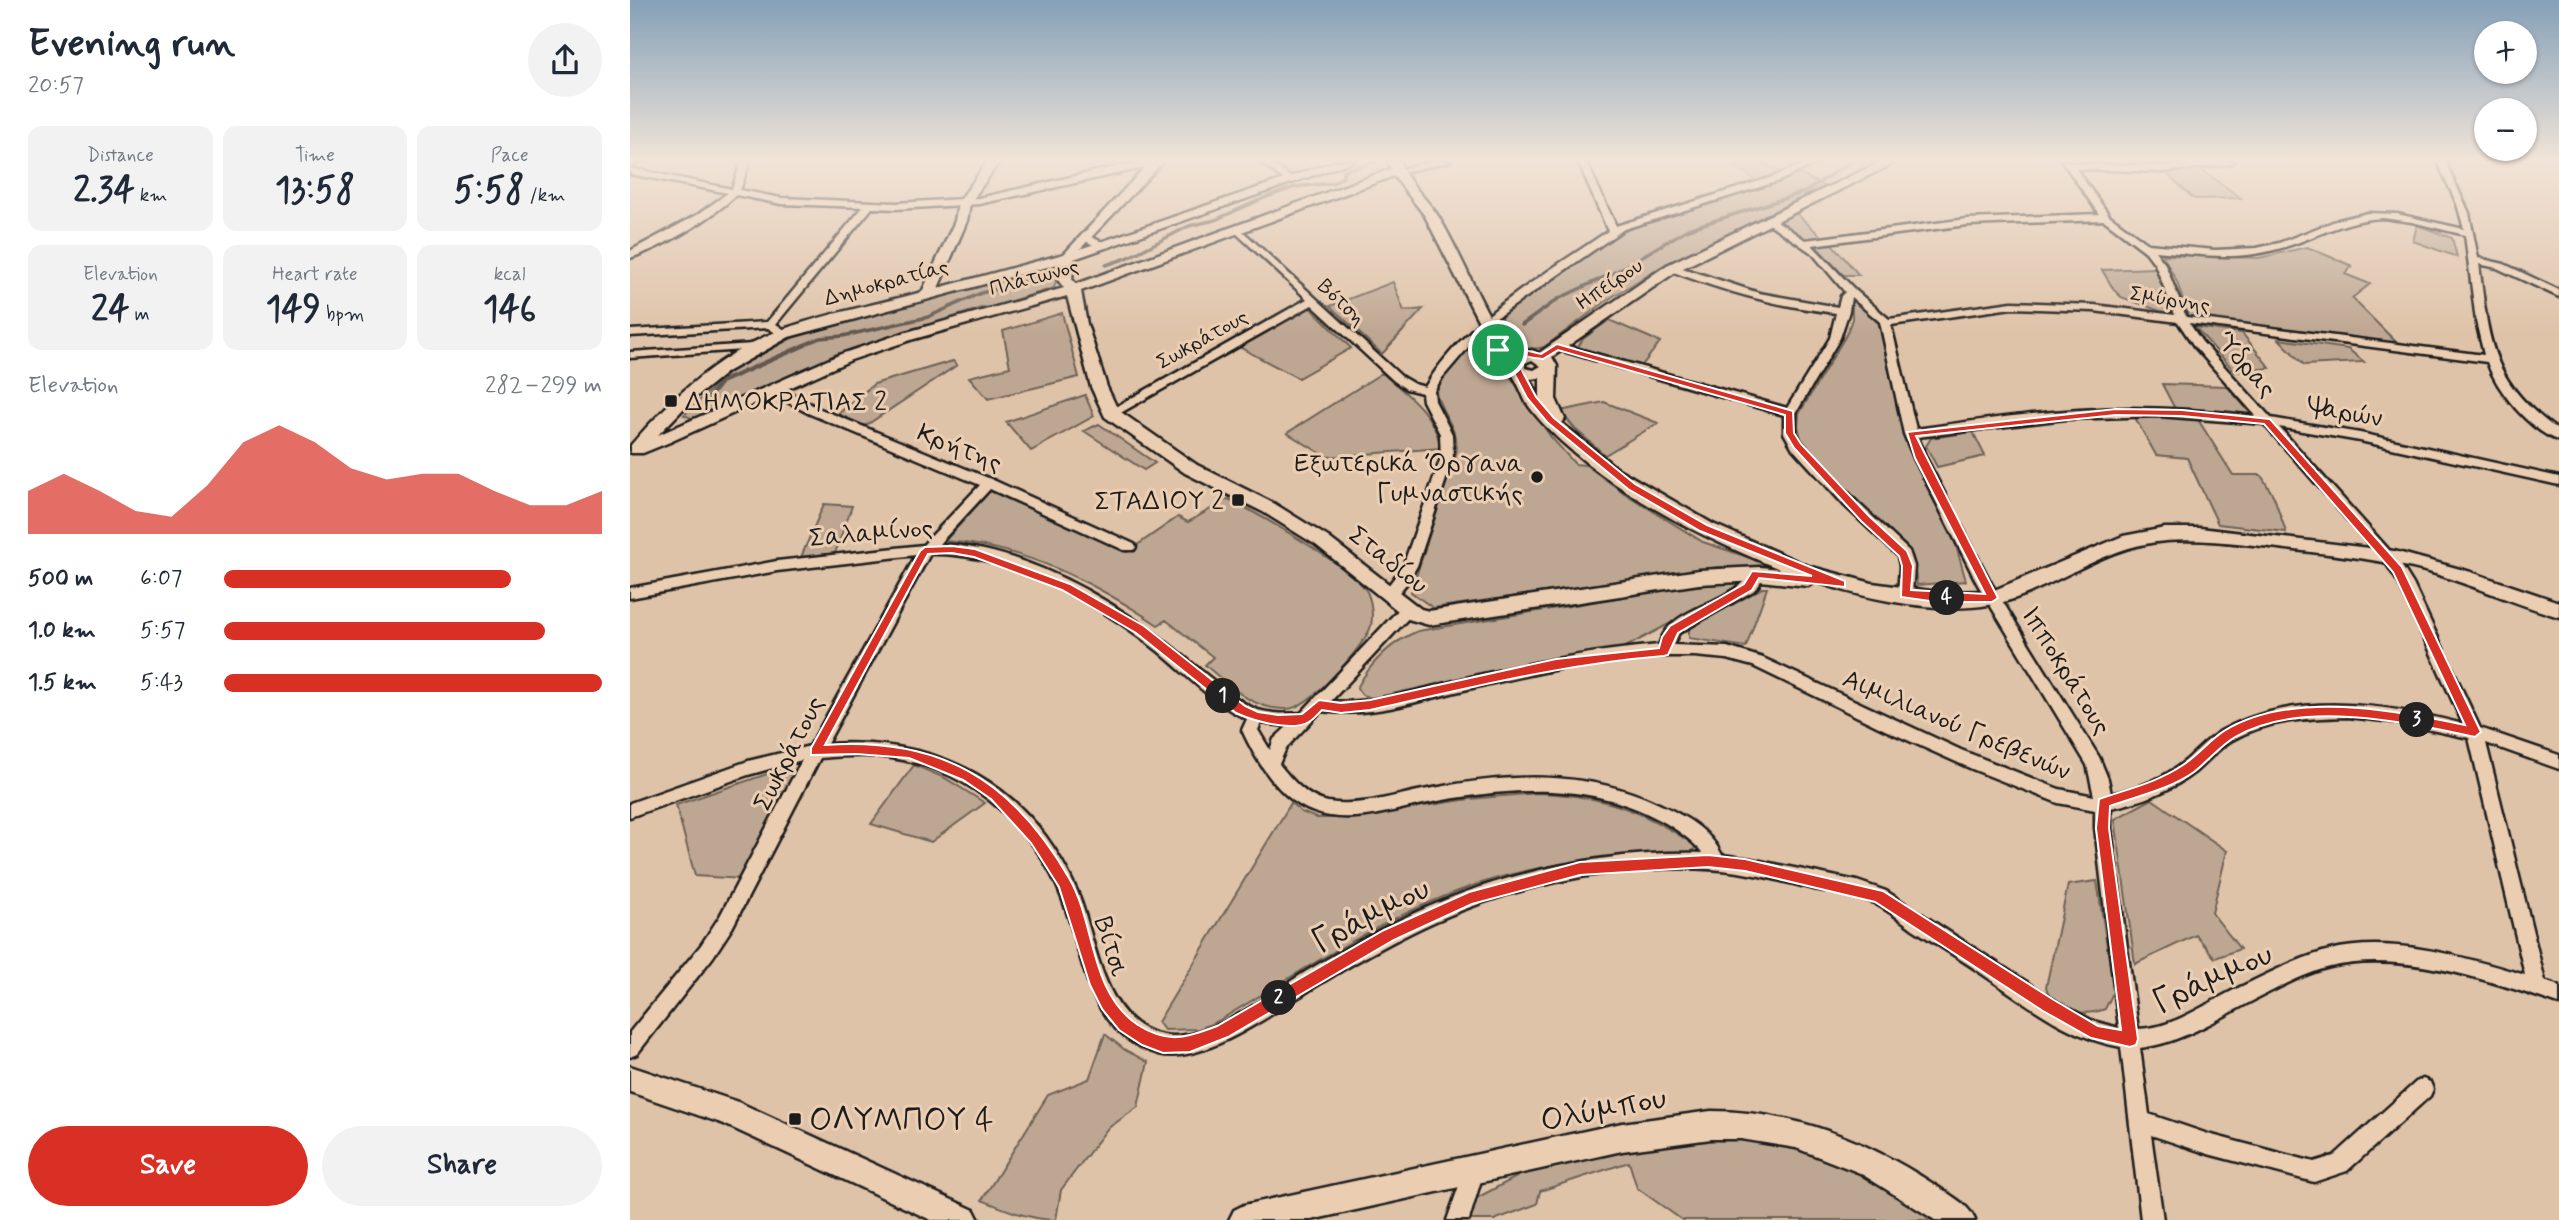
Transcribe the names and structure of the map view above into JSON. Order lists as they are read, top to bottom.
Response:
{
  "streets": {
    "street": [
      "Πλάτωνος",
      "Δημοκρατίας",
      "Ηπείρου",
      "Σμύρνης",
      "Βότση",
      "Σωκράτους",
      "Ύδρας",
      "Ψαρών",
      "Κρήτης",
      "Σαλαμίνος",
      "Σταδίου",
      "Ιπποκράτους",
      "Αιμιλιανού Γρεβενών",
      "Γράμμου",
      "Βίτσι",
      "Ολύμπου"
    ]
  },
  "crossings": [
    ["Πλάτωνος", "Δημοκρατίας"],
    ["Πλάτωνος", "Βότση"],
    ["Πλάτωνος", "Κρήτης"],
    ["Σμύρνης", "Ύδρας"],
    ["Σμύρνης", "Ιπποκράτους"],
    ["Βότση", "Σωκράτους"],
    ["Σωκράτους", "Κρήτης"],
    ["Σωκράτους", "Σαλαμίνος"],
    ["Σωκράτους", "Σταδίου"],
    ["Σωκράτους", "Βίτσι"],
    ["Ύδρας", "Ψαρών"],
    ["Ύδρας", "Αιμιλιανού Γρεβενών"],
    ["Ύδρας", "Γράμμου"],
    ["Ψαρών", "Ιπποκράτους"],
    ["Ιπποκράτους", "Αιμιλιανού Γρεβενών"],
    ["Ιπποκράτους", "Γράμμου"],
    ["Γράμμου", "Βίτσι"]
  ],
  "places": {
    "transit": ["ΔΗΜΟΚΡΑΤΙΑΣ 2", "ΣΤΑΔΙΟΥ 2", "ΟΛΥΜΠΟΥ 4"],
    "other": ["Εξωτερικά Όργανα Γυμναστικής"]
  },
  "page": {
    "heading": ["Evening run", "20:57"],
    "map_buttons": ["+", "−"],
    "stats": [
      ["Distance", "2.34 km"],
      ["Time", "13:58"],
      ["Pace", "5:58 /km"],
      ["Elevation", "24 m"],
      ["Heart rate", "149 bpm"],
      ["kcal", "146"]
    ],
    "chart": ["Elevation", "282–299 m"],
    "list": [
      {
        "name": "500 m",
        "note": "6:07"
      },
      {
        "name": "1.0 km",
        "note": "5:57"
      },
      {
        "name": "1.5 km",
        "note": "5:43"
      }
    ],
    "pins": [
      "4",
      "1",
      "3",
      "2"
    ],
    "buttons": ["Save", "Share"]
  }
}
